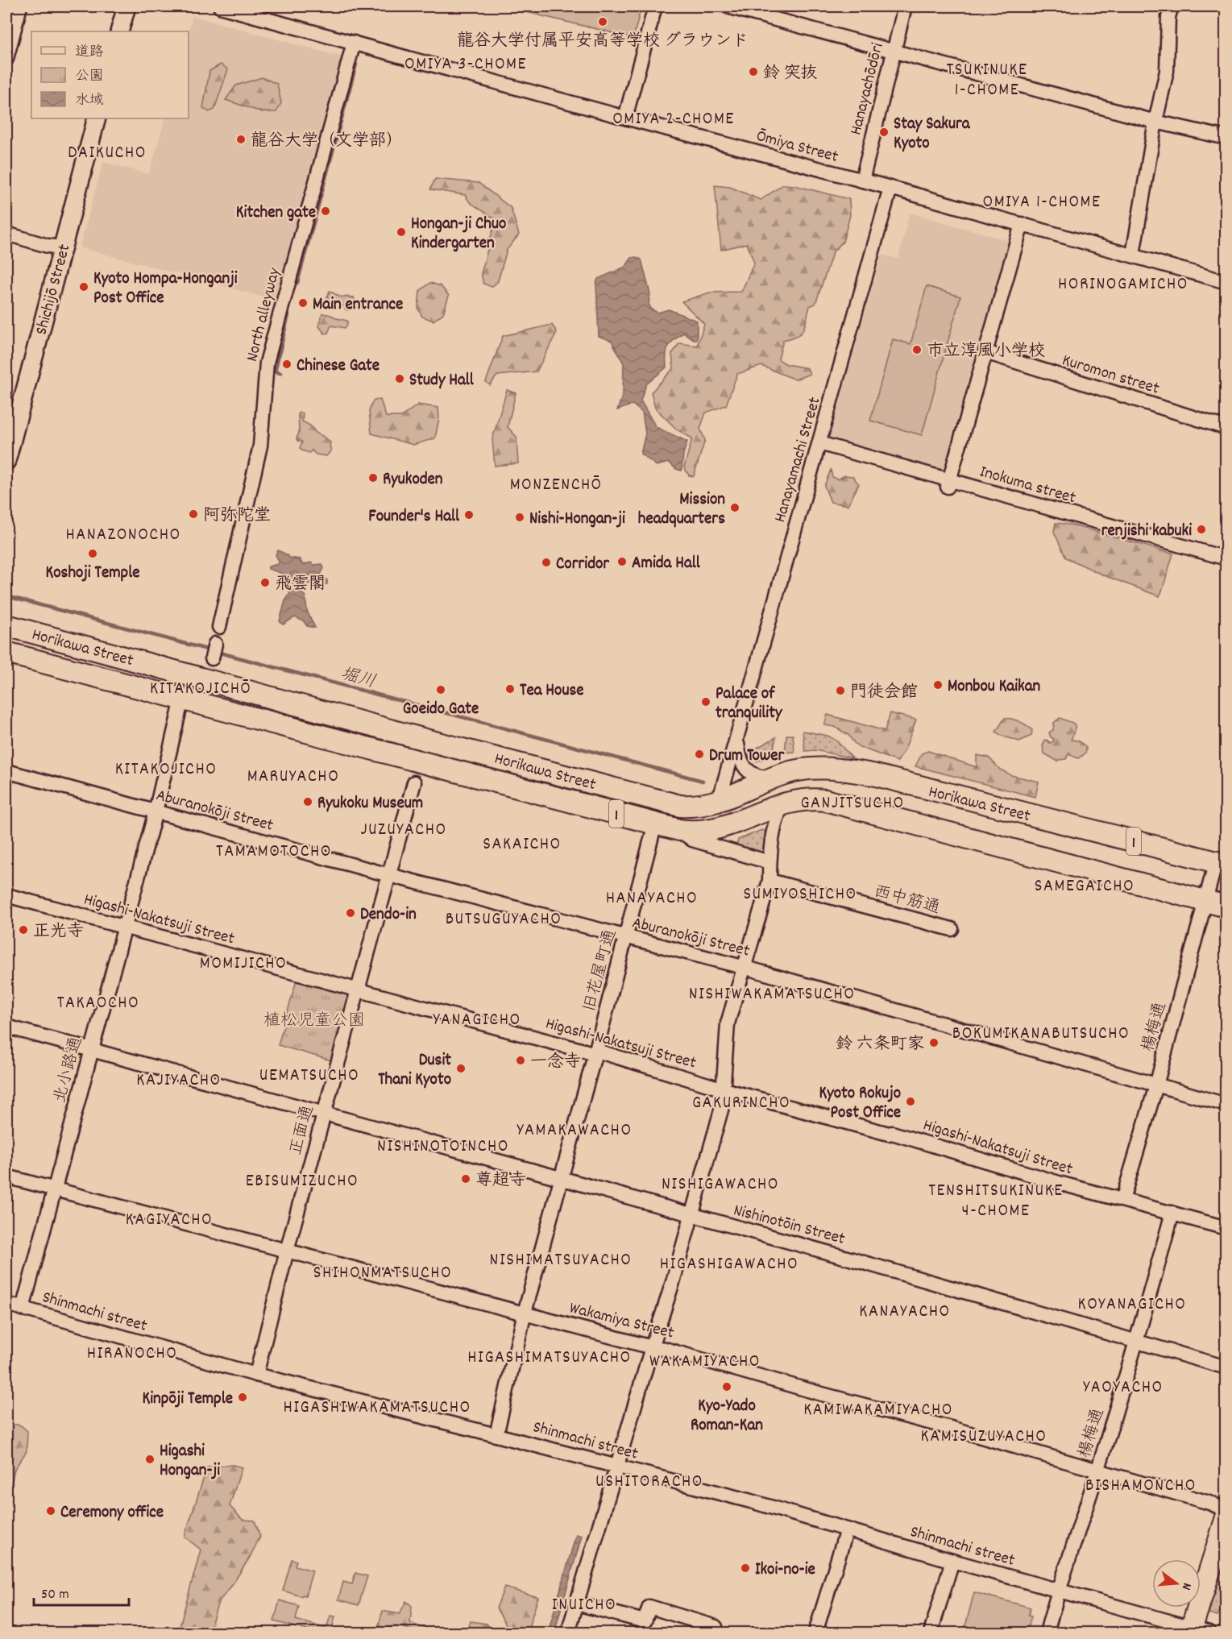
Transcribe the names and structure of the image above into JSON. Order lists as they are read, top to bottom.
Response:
{
  "streets": {
    "highway": ["Horikawa Street", "1"],
    "main road": ["Shichijō Street"],
    "street": [
      "Hanayachōdōri",
      "Ōmiya Street",
      "North alleyway",
      "Kuromon street",
      "Hanayamachi Street",
      "Inokuma street",
      "Aburanokōji Street",
      "西中筋通",
      "Higashi-Nakatsuji Street",
      "旧花屋町通",
      "楊梅通",
      "北小路通",
      "正面通",
      "Nishinotōin Street",
      "Shinmachi street",
      "Wakamiya Street"
    ]
  },
  "crossings": [
    ["Hanayachōdōri", "Ōmiya Street"],
    ["Ōmiya Street", "North alleyway"],
    ["Ōmiya Street", "Hanayamachi Street"],
    ["Hanayamachi Street", "Inokuma street"],
    ["Hanayamachi Street", "Horikawa Street"],
    ["Horikawa Street", "旧花屋町通"],
    ["Horikawa Street", "楊梅通"],
    ["Horikawa Street", "北小路通"],
    ["Horikawa Street", "正面通"],
    ["Aburanokōji Street", "旧花屋町通"],
    ["Aburanokōji Street", "楊梅通"],
    ["Aburanokōji Street", "北小路通"],
    ["Aburanokōji Street", "正面通"],
    ["Higashi-Nakatsuji Street", "旧花屋町通"],
    ["Higashi-Nakatsuji Street", "楊梅通"],
    ["Higashi-Nakatsuji Street", "北小路通"],
    ["Higashi-Nakatsuji Street", "正面通"],
    ["旧花屋町通", "Nishinotōin Street"],
    ["旧花屋町通", "Shinmachi street"],
    ["旧花屋町通", "Wakamiya Street"],
    ["楊梅通", "Nishinotōin Street"],
    ["楊梅通", "Shinmachi street"],
    ["楊梅通", "Wakamiya Street"],
    ["北小路通", "Nishinotōin Street"],
    ["北小路通", "Shinmachi street"],
    ["北小路通", "Wakamiya Street"],
    ["正面通", "Nishinotōin Street"],
    ["正面通", "Shinmachi street"],
    ["正面通", "Wakamiya Street"]
  ],
  "districts": [
    "OMIYA 3-CHOME",
    "TSUKINUKE 1-CHOME",
    "OMIYA 2-CHOME",
    "DAIKUCHO",
    "OMIYA 1-CHOME",
    "HORINOGAMICHO",
    "MONZENCHŌ",
    "HANAZONOCHO",
    "KITAKOJICHŌ",
    "KITAKOJICHO",
    "MARUYACHO",
    "GANJITSUCHO",
    "JUZUYACHO",
    "SAKAICHO",
    "TAMAMOTOCHO",
    "SAMEGAICHO",
    "SUMIYOSHICHO",
    "HANAYACHO",
    "BUTSUGUYACHO",
    "MOMIJICHO",
    "NISHIWAKAMATSUCHO",
    "TAKAOCHO",
    "YANAGICHO",
    "BOKUMIKANABUTSUCHO",
    "UEMATSUCHO",
    "KAJIYACHO",
    "GAKURINCHO",
    "YAMAKAWACHO",
    "NISHINOTOINCHO",
    "EBISUMIZUCHO",
    "NISHIGAWACHO",
    "TENSHITSUKINUKE 4-CHOME",
    "KAGIYACHO",
    "NISHIMATSUYACHO",
    "HIGASHIGAWACHO",
    "SHIHONMATSUCHO",
    "KOYANAGICHO",
    "KANAYACHO",
    "HIRANOCHO",
    "HIGASHIMATSUYACHO",
    "WAKAMIYACHO",
    "YAOYACHO",
    "HIGASHIWAKAMATSUCHO",
    "KAMIWAKAMIYACHO",
    "KAMISUZUYACHO",
    "USHITORACHO",
    "BISHAMONCHO",
    "INUICHO"
  ],
  "water": ["堀川"],
  "parks": ["植松児童公園"],
  "places": [
    "龍谷大学付属平安高等学校 グラウンド",
    "鈴 突抜",
    "Stay Sakura Kyoto",
    "龍谷大学（文学部）",
    "Kitchen gate",
    "Hongan-ji Chuo Kindergarten",
    "Kyoto Hompa-Honganji Post Office",
    "Main entrance",
    "市立淳風小学校",
    "Chinese Gate",
    "Study Hall",
    "Ryukoden",
    "Mission headquarters",
    "阿弥陀堂",
    "Founder's Hall",
    "Nishi-Hongan-ji",
    "renjishi kabuki",
    "Koshoji Temple",
    "Amida Hall",
    "Corridor",
    "飛雲閣",
    "Monbou Kaikan",
    "Tea House",
    "Goeido Gate",
    "門徒会館",
    "Palace of tranquility",
    "Drum Tower",
    "Ryukoku Museum",
    "Dendo-in",
    "正光寺",
    "鈴 六条町家",
    "一念寺",
    "Dusit Thani Kyoto",
    "Kyoto Rokujo Post Office",
    "尊超寺",
    "Kyo-Yado Roman-Kan",
    "Kinpōji Temple",
    "Higashi Hongan-ji",
    "Ceremony office",
    "Ikoi-no-ie"
  ],
  "legend": ["道路", "公園", "水域"],
  "scale_bar": "50 m",
  "north": "right"
}
